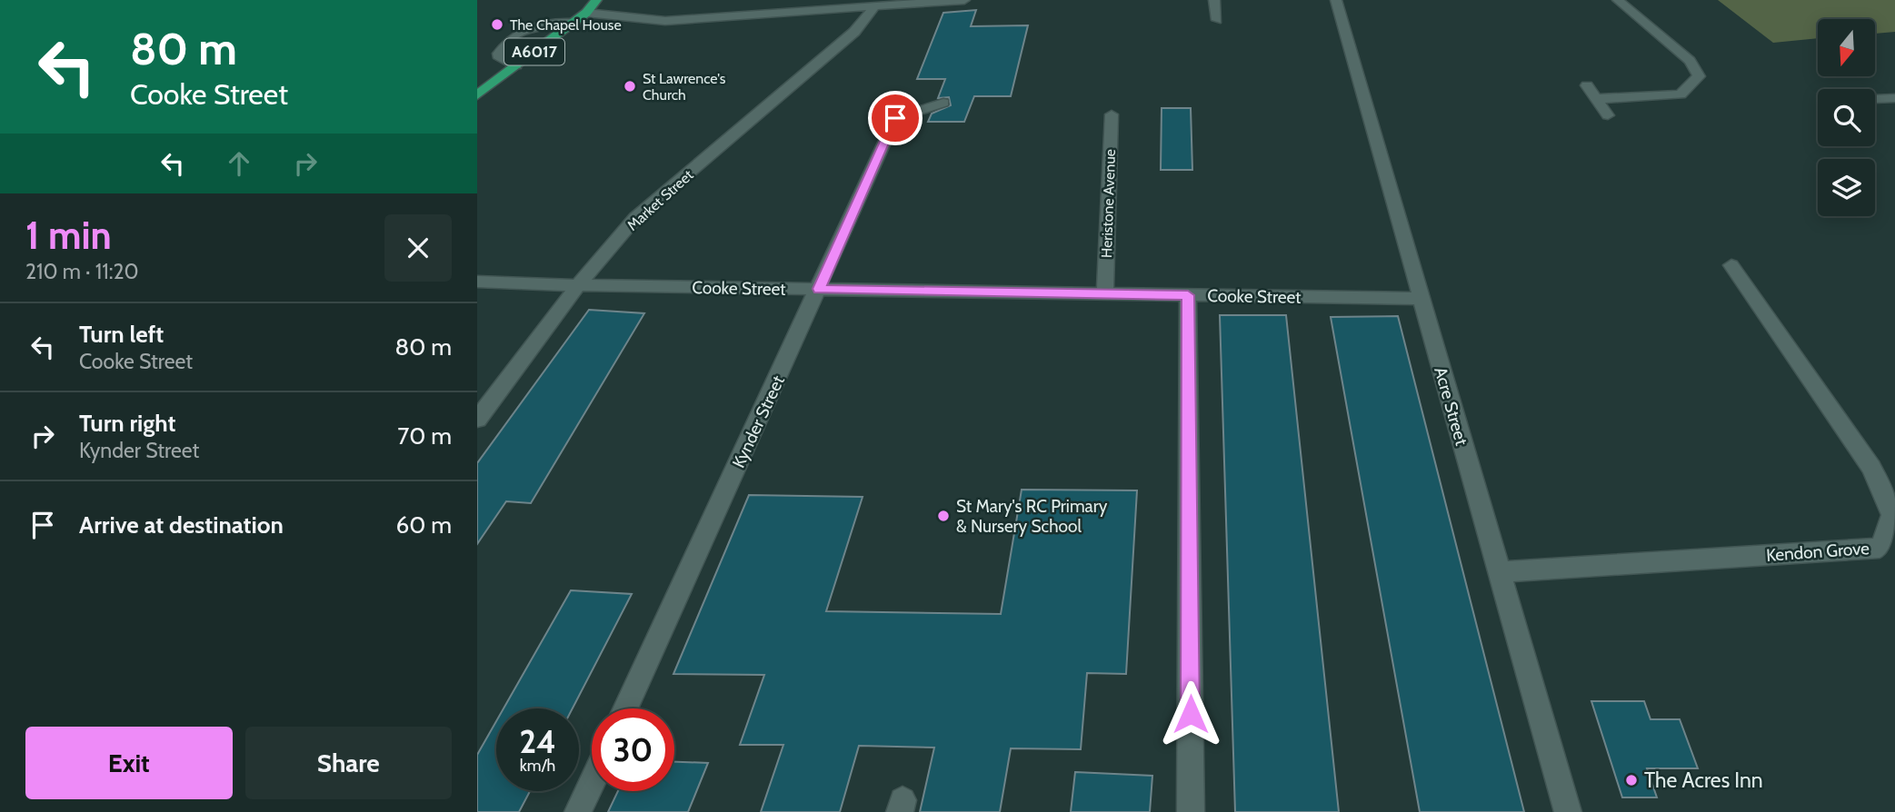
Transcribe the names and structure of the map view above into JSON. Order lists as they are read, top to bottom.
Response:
{
  "streets": {
    "highway": ["A6017"],
    "street": [
      "Market Street",
      "Heristone Avenue",
      "Cooke Street",
      "Acre Street",
      "Kynder Street",
      "Kendon Grove"
    ]
  },
  "crossings": [
    ["Market Street", "Cooke Street"],
    ["Heristone Avenue", "Cooke Street"],
    ["Cooke Street", "Acre Street"],
    ["Cooke Street", "Kynder Street"],
    ["Acre Street", "Kendon Grove"]
  ],
  "places": [
    "The Chapel House",
    "St Lawrence's Church",
    "St Mary's RC Primary & Nursery School",
    "The Acres Inn"
  ],
  "north": "bottom",
  "page": {
    "turn": ["80 m", "Cooke Street"],
    "heading": ["1 min", "210 m · 11:20"],
    "list": [
      {
        "name": "Turn left",
        "note": "Cooke Street",
        "value": "80 m"
      },
      {
        "name": "Turn right",
        "note": "Kynder Street",
        "value": "70 m"
      },
      {
        "name": "Arrive at destination",
        "value": "60 m"
      }
    ],
    "speed": "24 km/h",
    "limit": "30",
    "buttons": ["Exit", "Share"]
  }
}
